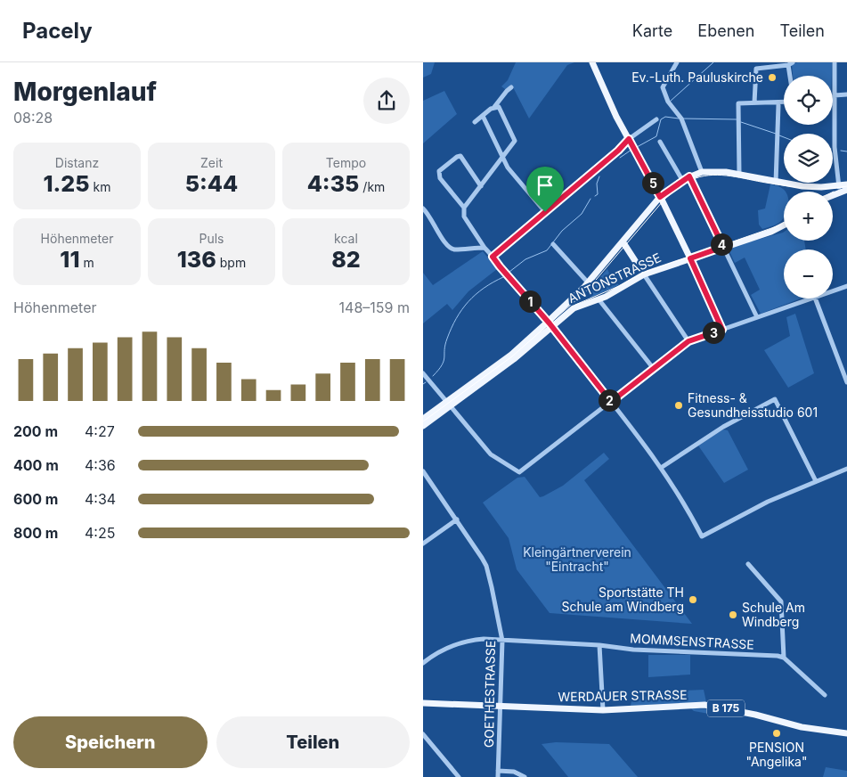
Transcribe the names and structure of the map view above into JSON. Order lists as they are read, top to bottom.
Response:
{
  "streets": {
    "main road": ["ANTONSTRASSE", "WERDAUER STRASSE", "B 175"],
    "street": ["MOMMSENSTRASSE", "GOETHESTRASSE"]
  },
  "crossings": [
    ["MOMMSENSTRASSE", "GOETHESTRASSE"],
    ["GOETHESTRASSE", "WERDAUER STRASSE"]
  ],
  "parks": ["Kleingärtnerverein \"Eintracht\""],
  "places": [
    "Ev.-Luth. Pauluskirche",
    "Fitness- & Gesundheisstudio 601",
    "Sportstätte TH Schule am Windberg",
    "Schule Am Windberg",
    "PENSION \"Angelika\""
  ],
  "page": {
    "header": "Pacely",
    "nav": ["Karte", "Ebenen", "Teilen"],
    "heading": ["Morgenlauf", "08:28"],
    "map_buttons": ["+", "−"],
    "stats": [
      ["Distanz", "1.25 km"],
      ["Zeit", "5:44"],
      ["Tempo", "4:35 /km"],
      ["Höhenmeter", "11 m"],
      ["Puls", "136 bpm"],
      ["kcal", "82"]
    ],
    "pins": [
      "5",
      "4",
      "1",
      "3",
      "2"
    ],
    "chart": ["Höhenmeter", "148–159 m"],
    "list": [
      {
        "name": "200 m",
        "note": "4:27"
      },
      {
        "name": "400 m",
        "note": "4:36"
      },
      {
        "name": "600 m",
        "note": "4:34"
      },
      {
        "name": "800 m",
        "note": "4:25"
      }
    ],
    "buttons": ["Speichern", "Teilen"]
  }
}
